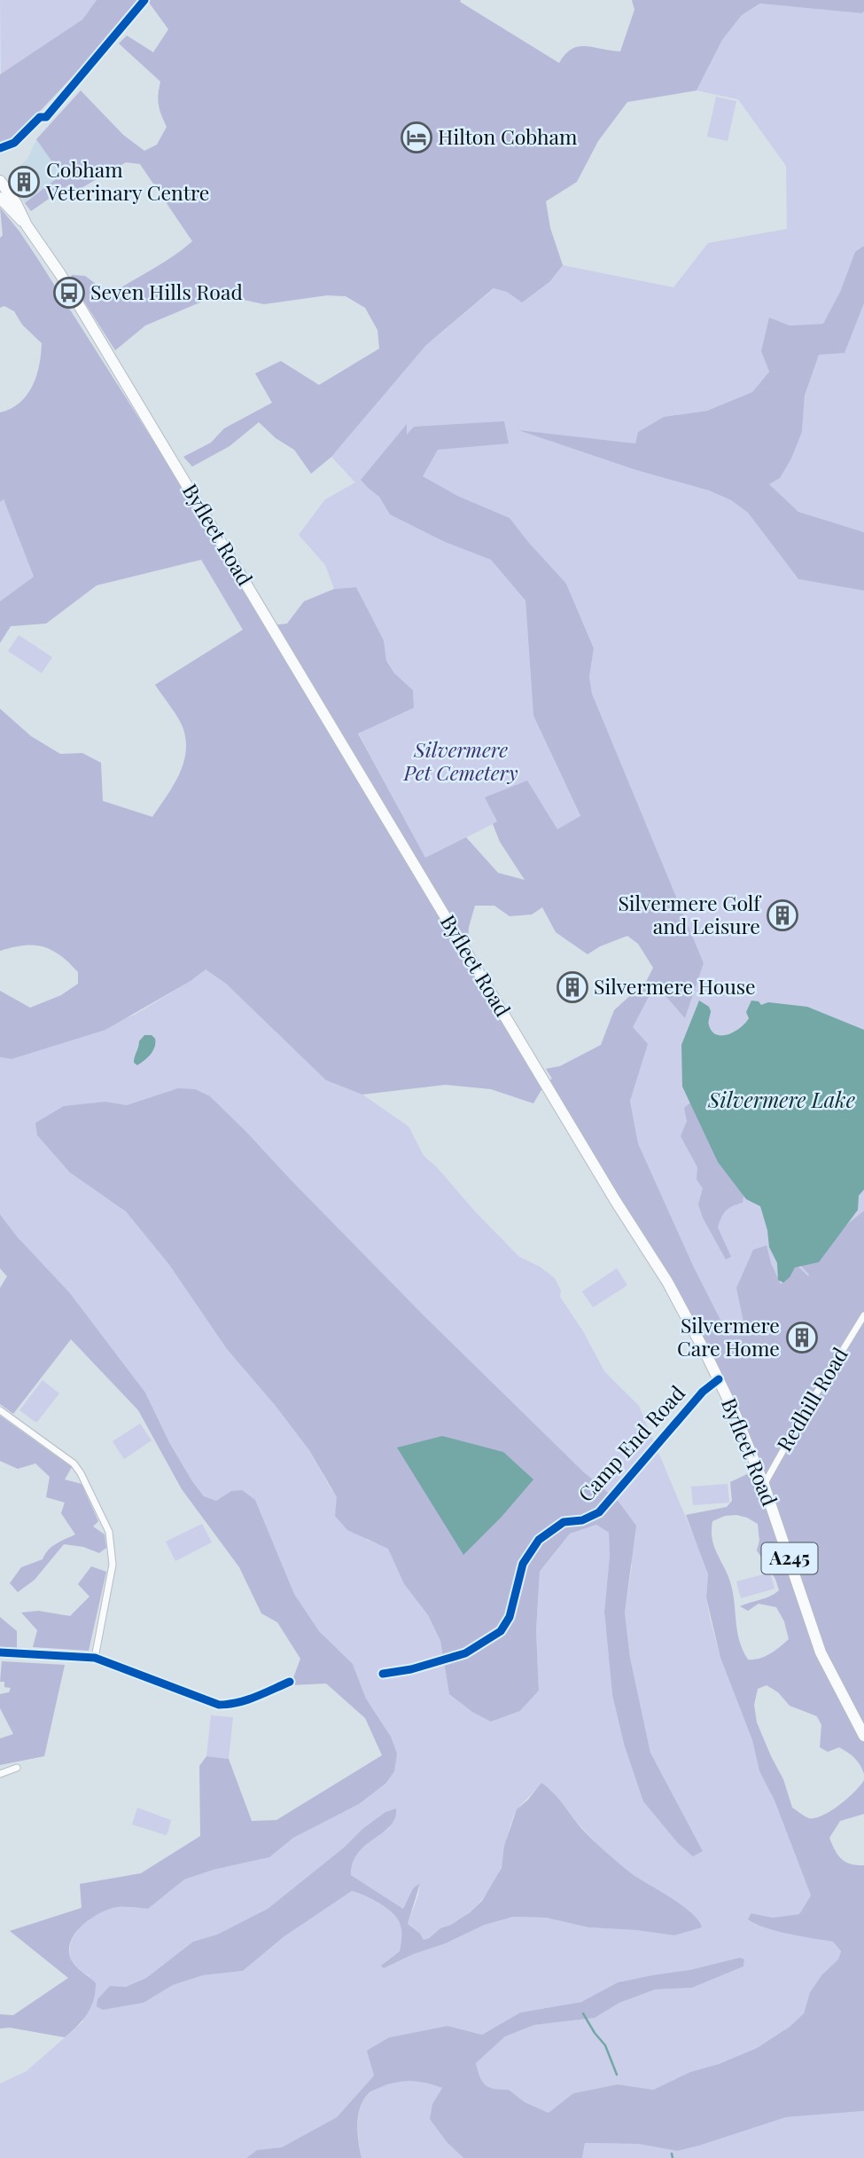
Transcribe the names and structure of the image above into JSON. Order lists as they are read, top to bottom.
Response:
{
  "streets": {
    "main road": ["Byfleet Road", "A245"],
    "street": ["Redhill Road", "Camp End Road"]
  },
  "crossings": [
    ["Byfleet Road", "Redhill Road"],
    ["Byfleet Road", "Camp End Road"]
  ],
  "water": ["Silvermere Lake"],
  "parks": ["Silvermere Pet Cemetery"],
  "places": {
    "hotel": ["Hilton Cobham"],
    "building": [
      "Cobham Veterinary Centre",
      "Silvermere Golf and Leisure",
      "Silvermere House",
      "Silvermere Care Home"
    ],
    "bus stop": ["Seven Hills Road"]
  }
}
